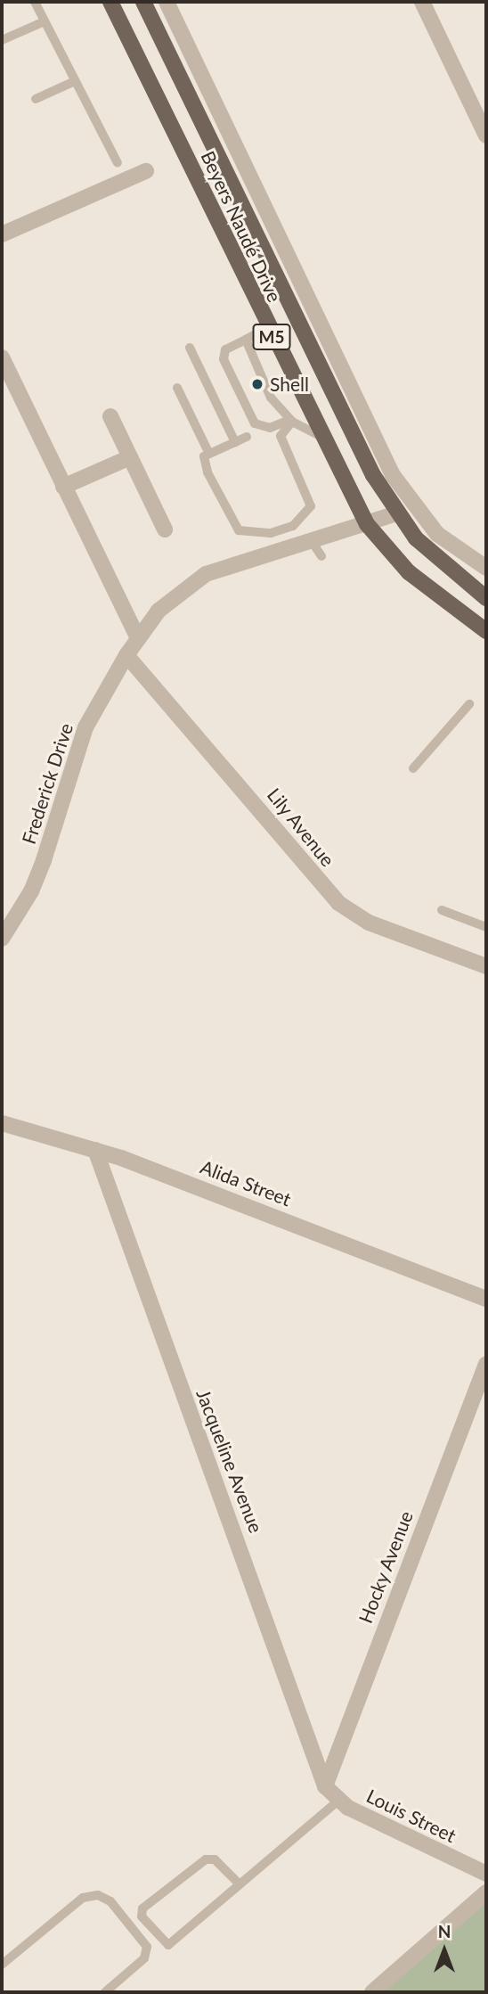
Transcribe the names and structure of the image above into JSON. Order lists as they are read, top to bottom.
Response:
{
  "streets": {
    "main road": ["Beyers Naudé Drive", "M5"],
    "street": [
      "Frederick Drive",
      "Lily Avenue",
      "Alida Street",
      "Jacqueline Avenue",
      "Hocky Avenue",
      "Louis Street"
    ]
  },
  "crossings": [
    ["Beyers Naudé Drive", "Frederick Drive"],
    ["Frederick Drive", "Lily Avenue"],
    ["Alida Street", "Jacqueline Avenue"],
    ["Jacqueline Avenue", "Hocky Avenue"],
    ["Jacqueline Avenue", "Louis Street"],
    ["Hocky Avenue", "Louis Street"]
  ],
  "places": ["Shell"],
  "north": "top"
}
